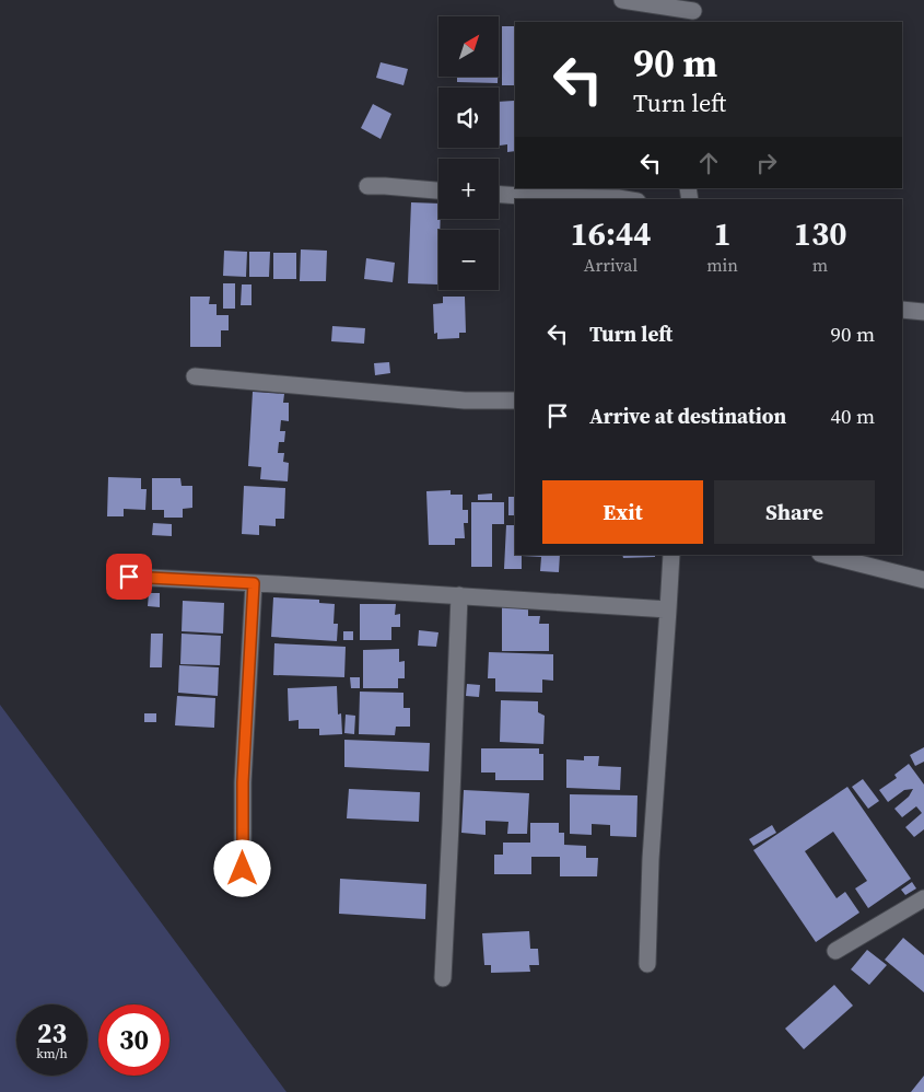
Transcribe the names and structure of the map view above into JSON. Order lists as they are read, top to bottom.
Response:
{
  "north": "top right",
  "page": {
    "map_buttons": ["+", "−"],
    "turn": ["90 m", "Turn left"],
    "eta": [
      "16:44",
      "Arrival",
      "1",
      "min",
      "130",
      "m"
    ],
    "list": [
      {
        "name": "Turn left",
        "value": "90 m"
      },
      {
        "name": "Arrive at destination",
        "value": "40 m"
      }
    ],
    "buttons": ["Exit", "Share"],
    "speed": "23 km/h",
    "limit": "30"
  }
}
